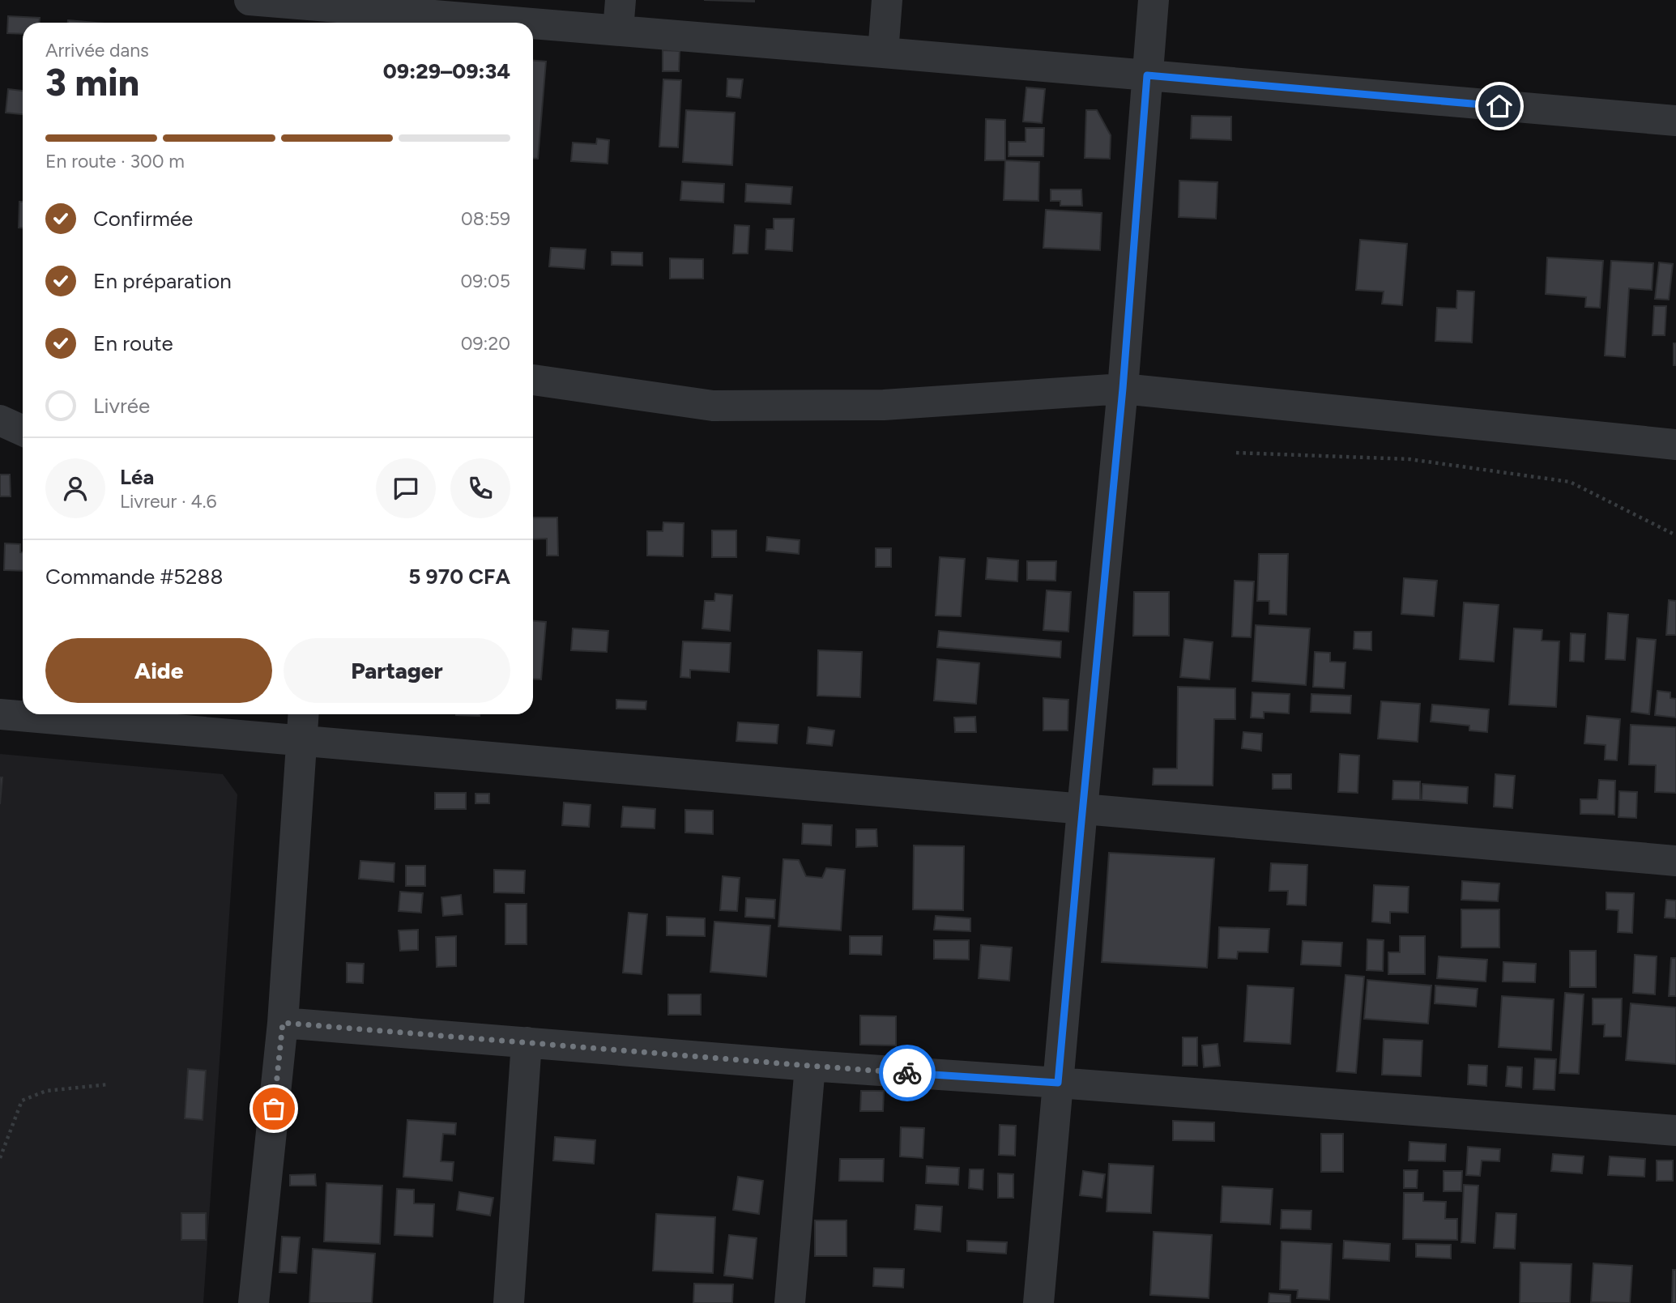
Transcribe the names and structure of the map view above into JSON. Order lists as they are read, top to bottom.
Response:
{
  "page": {
    "heading": ["3 min", "Arrivée dans", "09:29–09:34"],
    "panel": [
      "Léa",
      "Livreur · 4.6",
      "Commande #5288",
      "5 970 CFA"
    ],
    "bar": "En route · 300 m",
    "list": [
      ["Confirmée", "08:59"],
      ["En préparation", "09:05"],
      ["En route", "09:20"],
      "Livrée"
    ],
    "buttons": ["Aide", "Partager"]
  }
}
